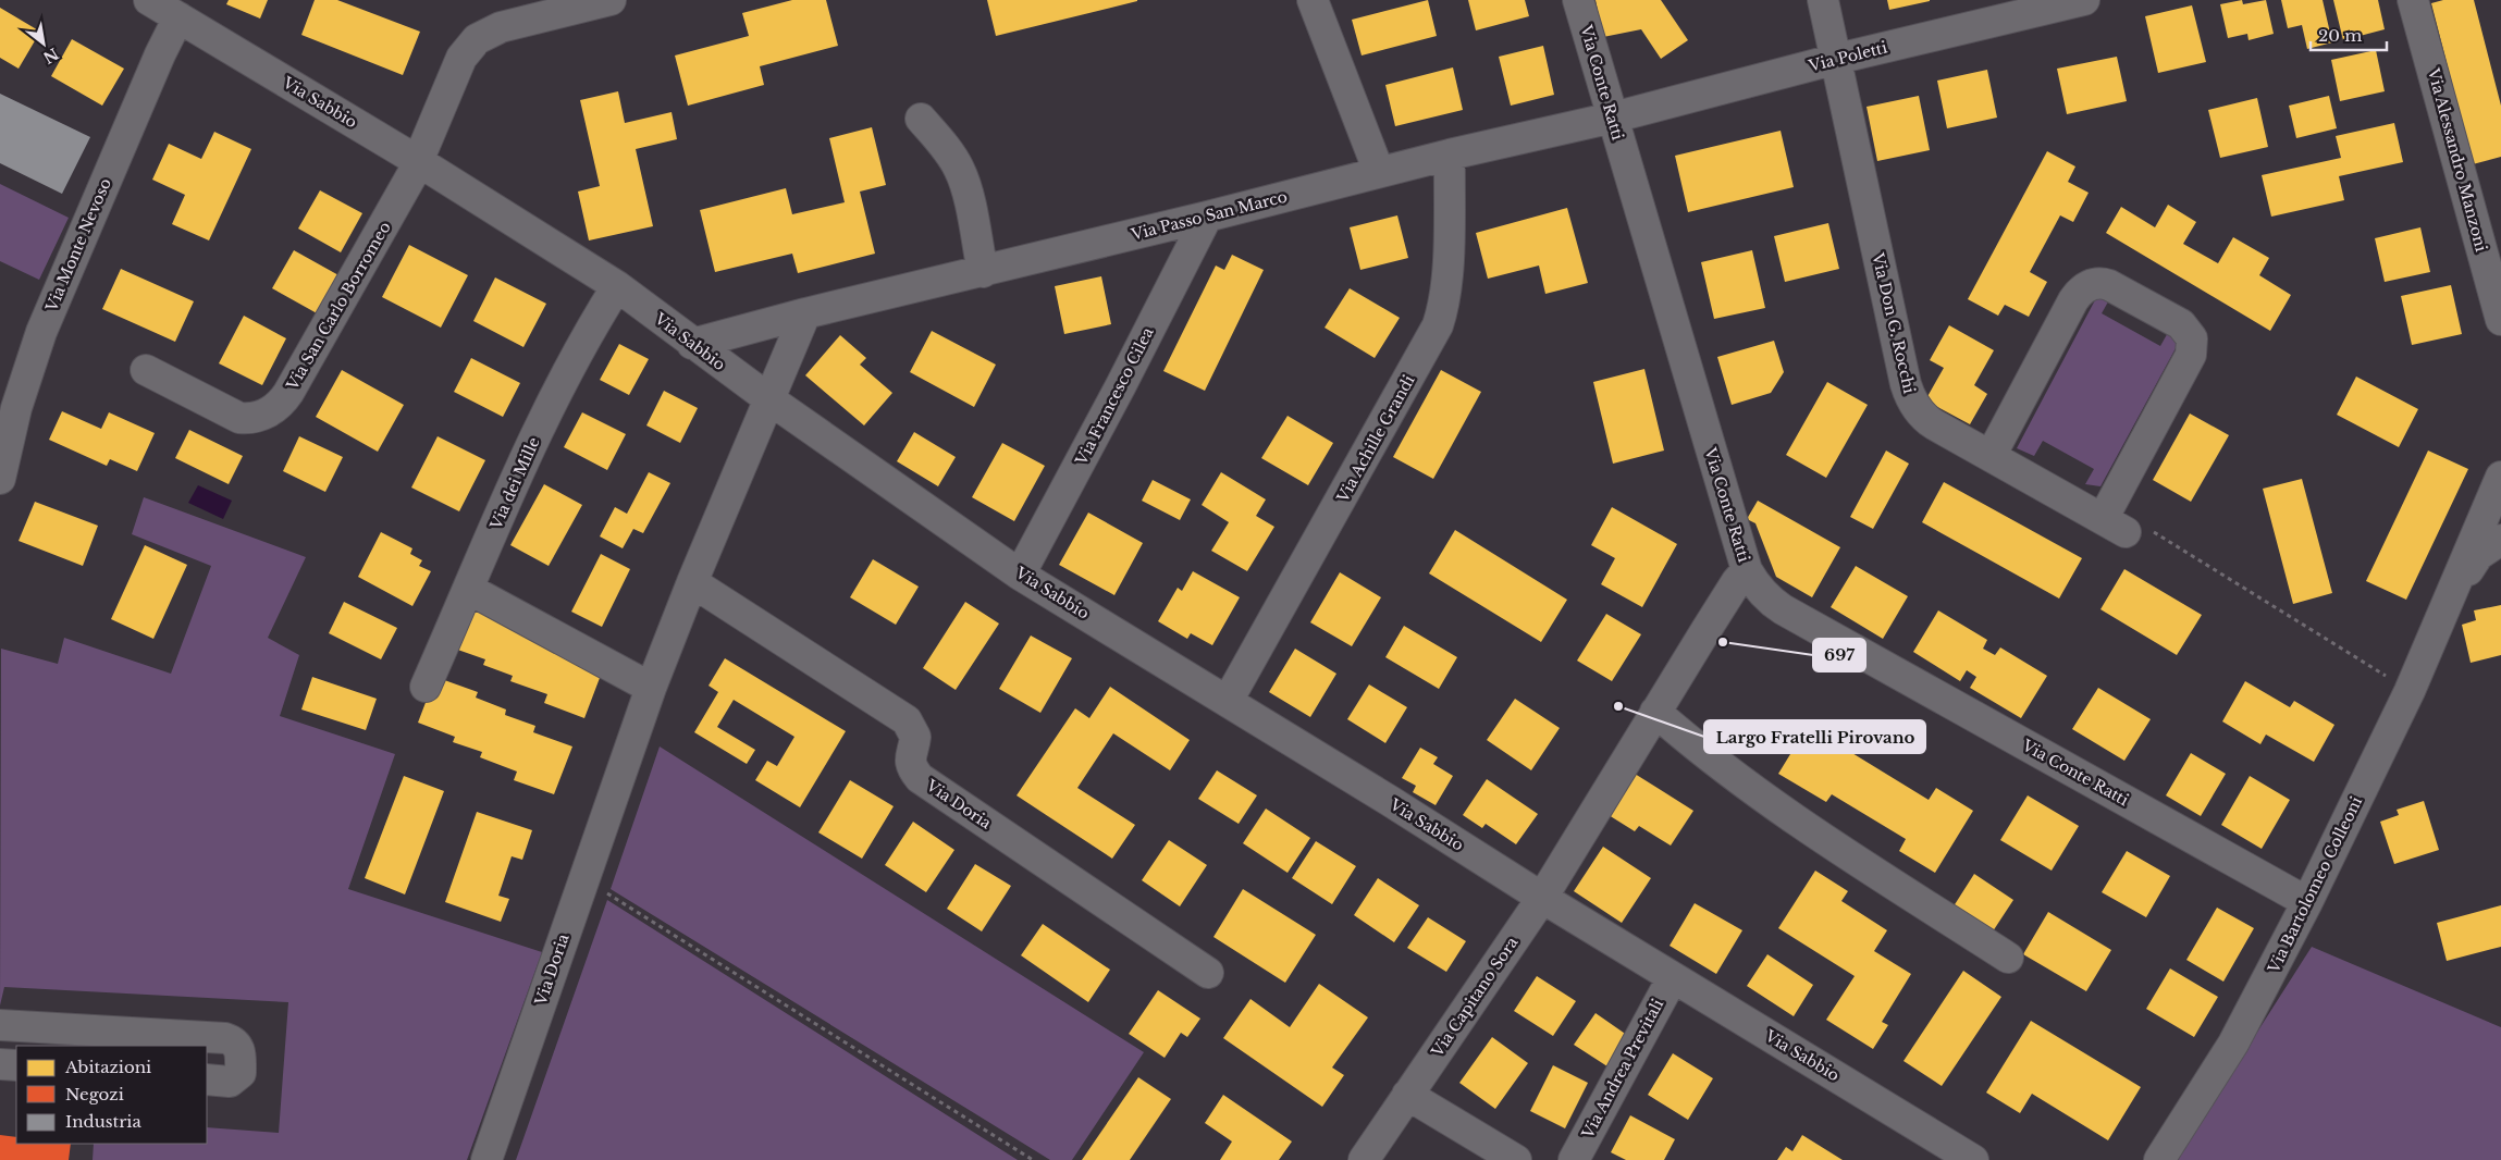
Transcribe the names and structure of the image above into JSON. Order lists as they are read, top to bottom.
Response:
{
  "streets": {
    "street": [
      "Via Poletti",
      "Via Conte Ratti",
      "Via Sabbio",
      "Via Alessandro Manzoni",
      "Via Passo San Marco",
      "Via Monte Nevoso",
      "Via San Carlo Borromeo",
      "Via Don G. Rocchi",
      "Via Francesco Cilea",
      "Via Achille Grandi",
      "Via dei Mille",
      "Via Doria",
      "Via Bartolomeo Colleoni",
      "Via Capitano Sora",
      "Via Andrea Previtali"
    ]
  },
  "crossings": [
    ["Via Poletti", "Via Conte Ratti"],
    ["Via Poletti", "Via Passo San Marco"],
    ["Via Poletti", "Via Don G. Rocchi"],
    ["Via Conte Ratti", "Via Passo San Marco"],
    ["Via Conte Ratti", "Via Bartolomeo Colleoni"],
    ["Via Conte Ratti", "Via Capitano Sora"],
    ["Via Sabbio", "Via Passo San Marco"],
    ["Via Sabbio", "Via Monte Nevoso"],
    ["Via Sabbio", "Via San Carlo Borromeo"],
    ["Via Sabbio", "Via Francesco Cilea"],
    ["Via Sabbio", "Via Achille Grandi"],
    ["Via Sabbio", "Via dei Mille"],
    ["Via Sabbio", "Via Doria"],
    ["Via Sabbio", "Via Capitano Sora"],
    ["Via Sabbio", "Via Andrea Previtali"],
    ["Via Passo San Marco", "Via Francesco Cilea"],
    ["Via Passo San Marco", "Via Achille Grandi"]
  ],
  "places": ["697", "Largo Fratelli Pirovano"],
  "legend": ["Abitazioni", "Negozi", "Industria"],
  "scale_bar": "20 m",
  "north": "bottom right"
}
